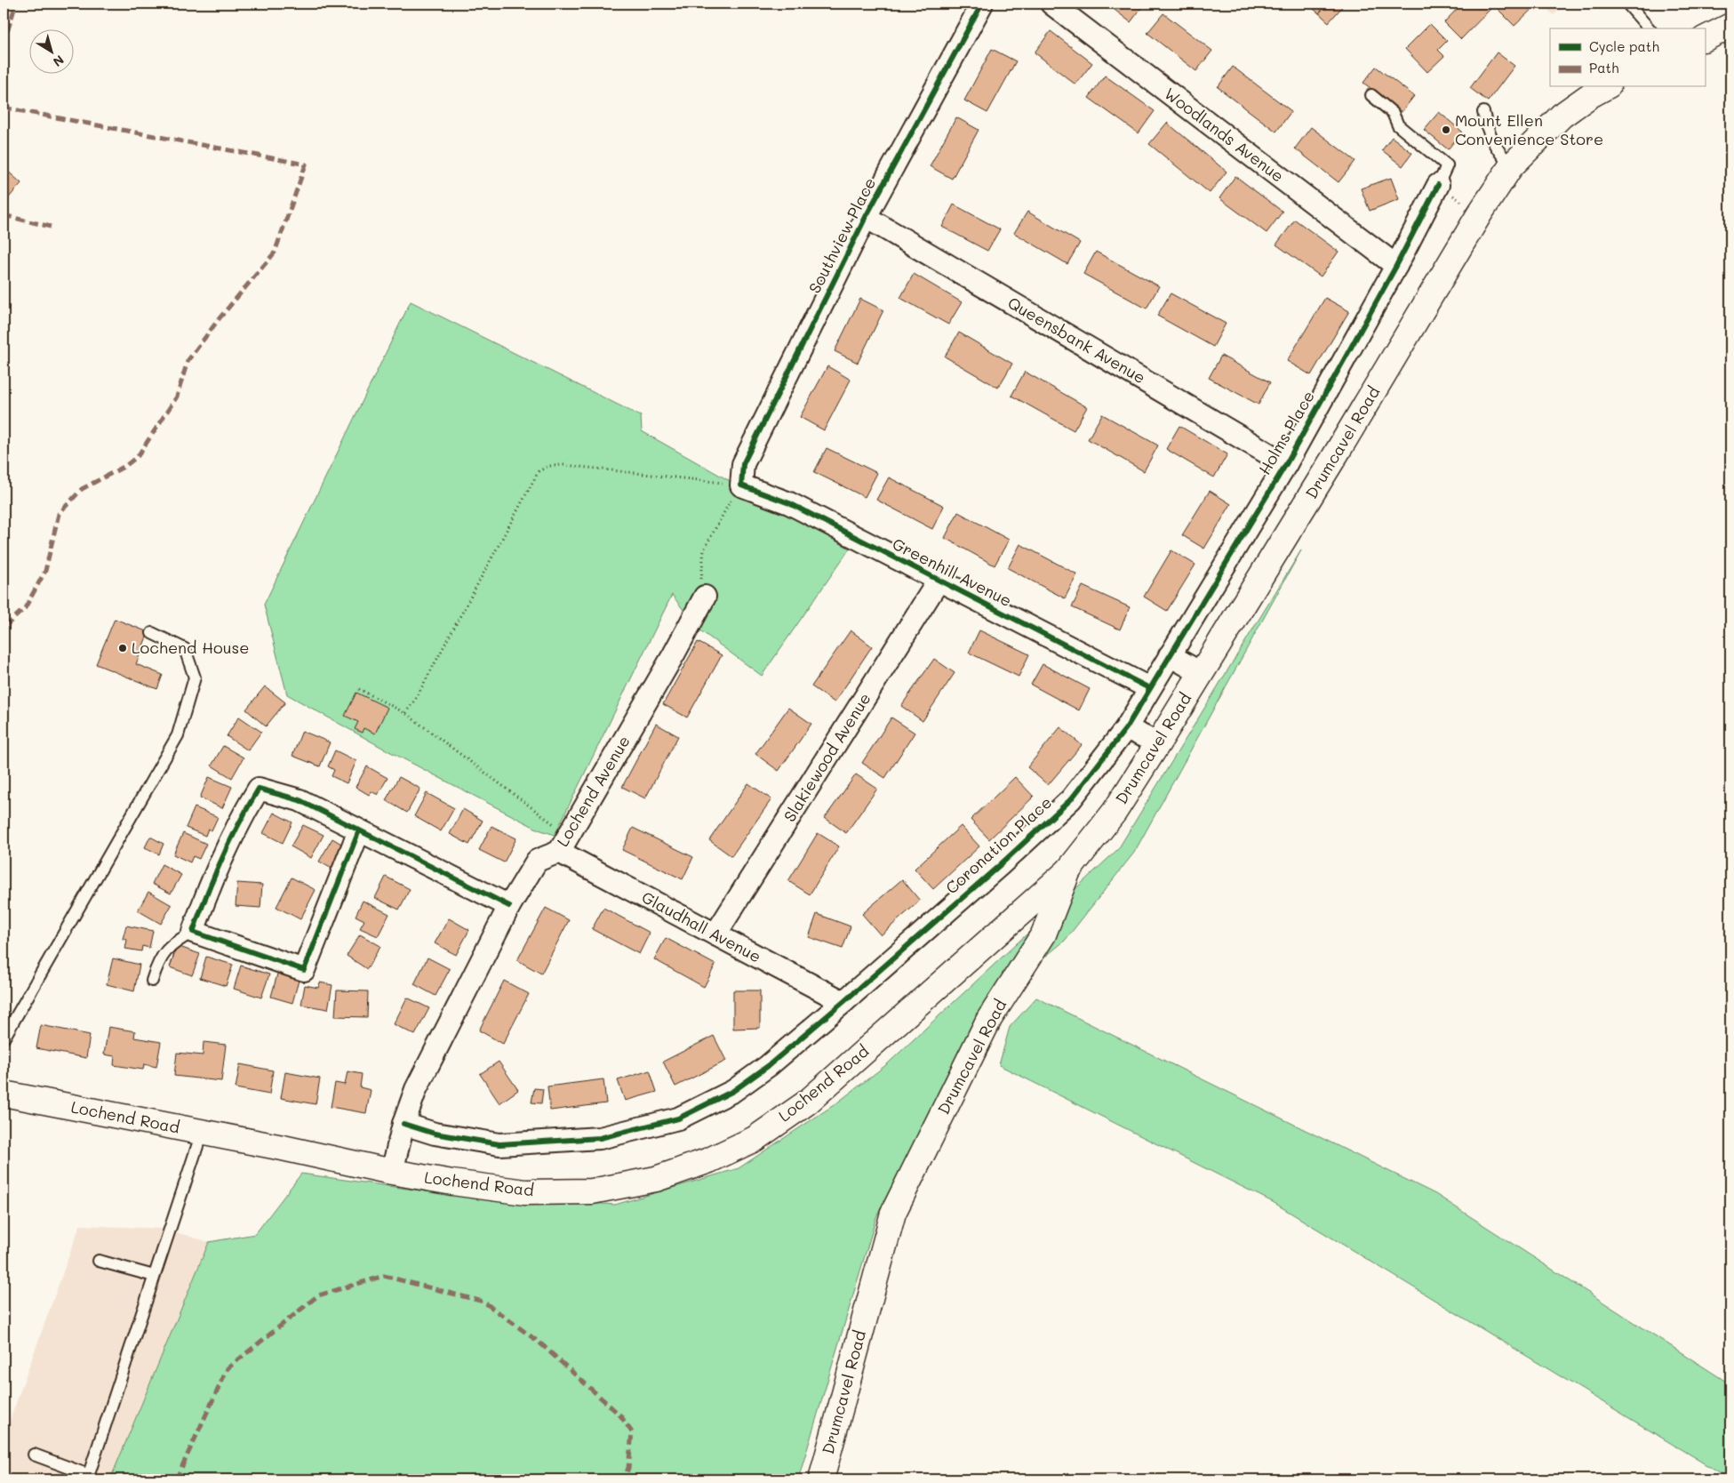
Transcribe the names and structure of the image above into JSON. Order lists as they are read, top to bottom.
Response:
{
  "streets": {
    "main road": ["Drumcavel Road", "Lochend Road"],
    "street": [
      "Woodlands Avenue",
      "Southview Place",
      "Queensbank Avenue",
      "Holms Place",
      "Greenhill Avenue",
      "Slakiewood Avenue",
      "Lochend Avenue",
      "Coronation Place",
      "Glaudhall Avenue"
    ]
  },
  "crossings": [
    ["Woodlands Avenue", "Holms Place"],
    ["Southview Place", "Queensbank Avenue"],
    ["Southview Place", "Greenhill Avenue"],
    ["Queensbank Avenue", "Holms Place"],
    ["Holms Place", "Greenhill Avenue"],
    ["Holms Place", "Coronation Place"],
    ["Drumcavel Road", "Lochend Road"],
    ["Greenhill Avenue", "Slakiewood Avenue"],
    ["Greenhill Avenue", "Coronation Place"],
    ["Slakiewood Avenue", "Glaudhall Avenue"],
    ["Lochend Avenue", "Coronation Place"],
    ["Lochend Avenue", "Glaudhall Avenue"],
    ["Lochend Avenue", "Lochend Road"],
    ["Coronation Place", "Glaudhall Avenue"]
  ],
  "places": ["Mount Ellen Convenience Store", "Lochend House"],
  "legend": ["Cycle path", "Path"],
  "north": "bottom right"
}
